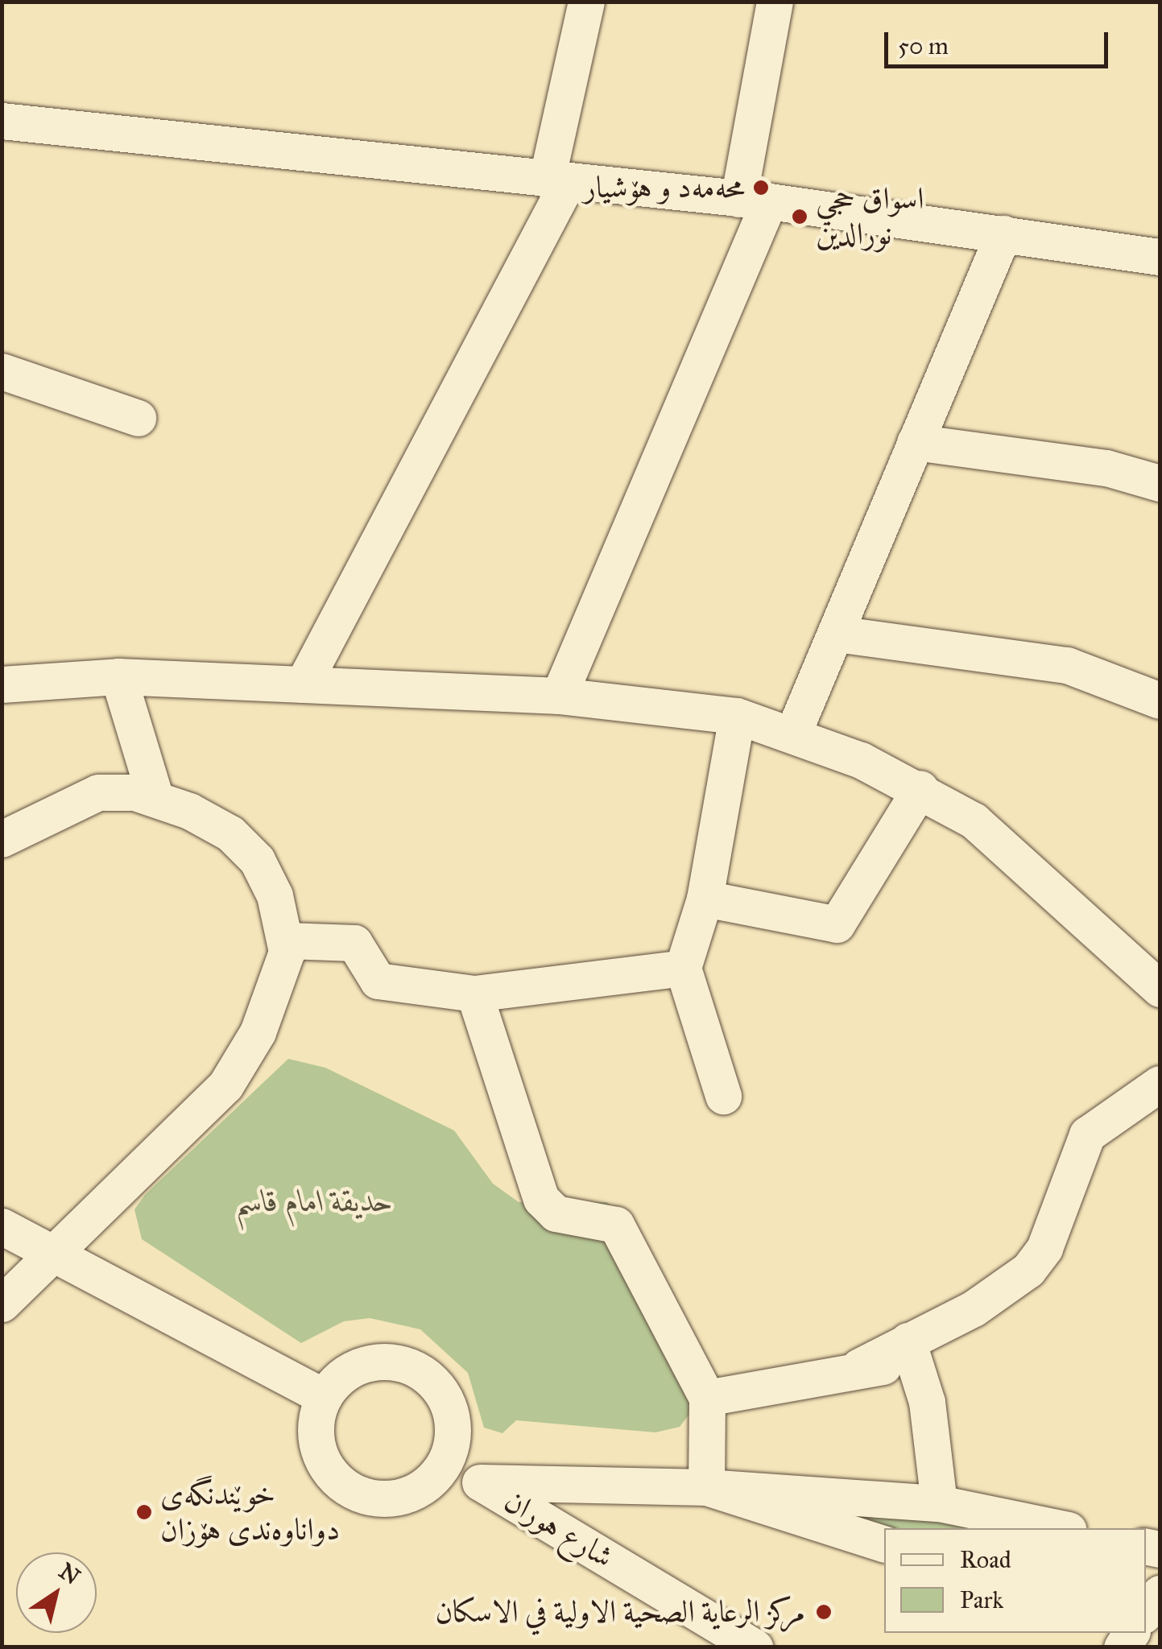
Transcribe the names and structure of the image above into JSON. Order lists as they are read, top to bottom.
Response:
{
  "streets": {
    "street": ["شارع هوران"]
  },
  "parks": ["حديقة امام قاسم"],
  "places": [
    "محەمەد و هۆشیار",
    "اسواق حجي نورالدين",
    "خوێندنگەی دواناوەندی هۆزان",
    "مركز الرعاية الصحية الاولية في الاسكان"
  ],
  "legend": ["Road", "Park"],
  "scale_bar": "50 m",
  "north": "top right"
}
